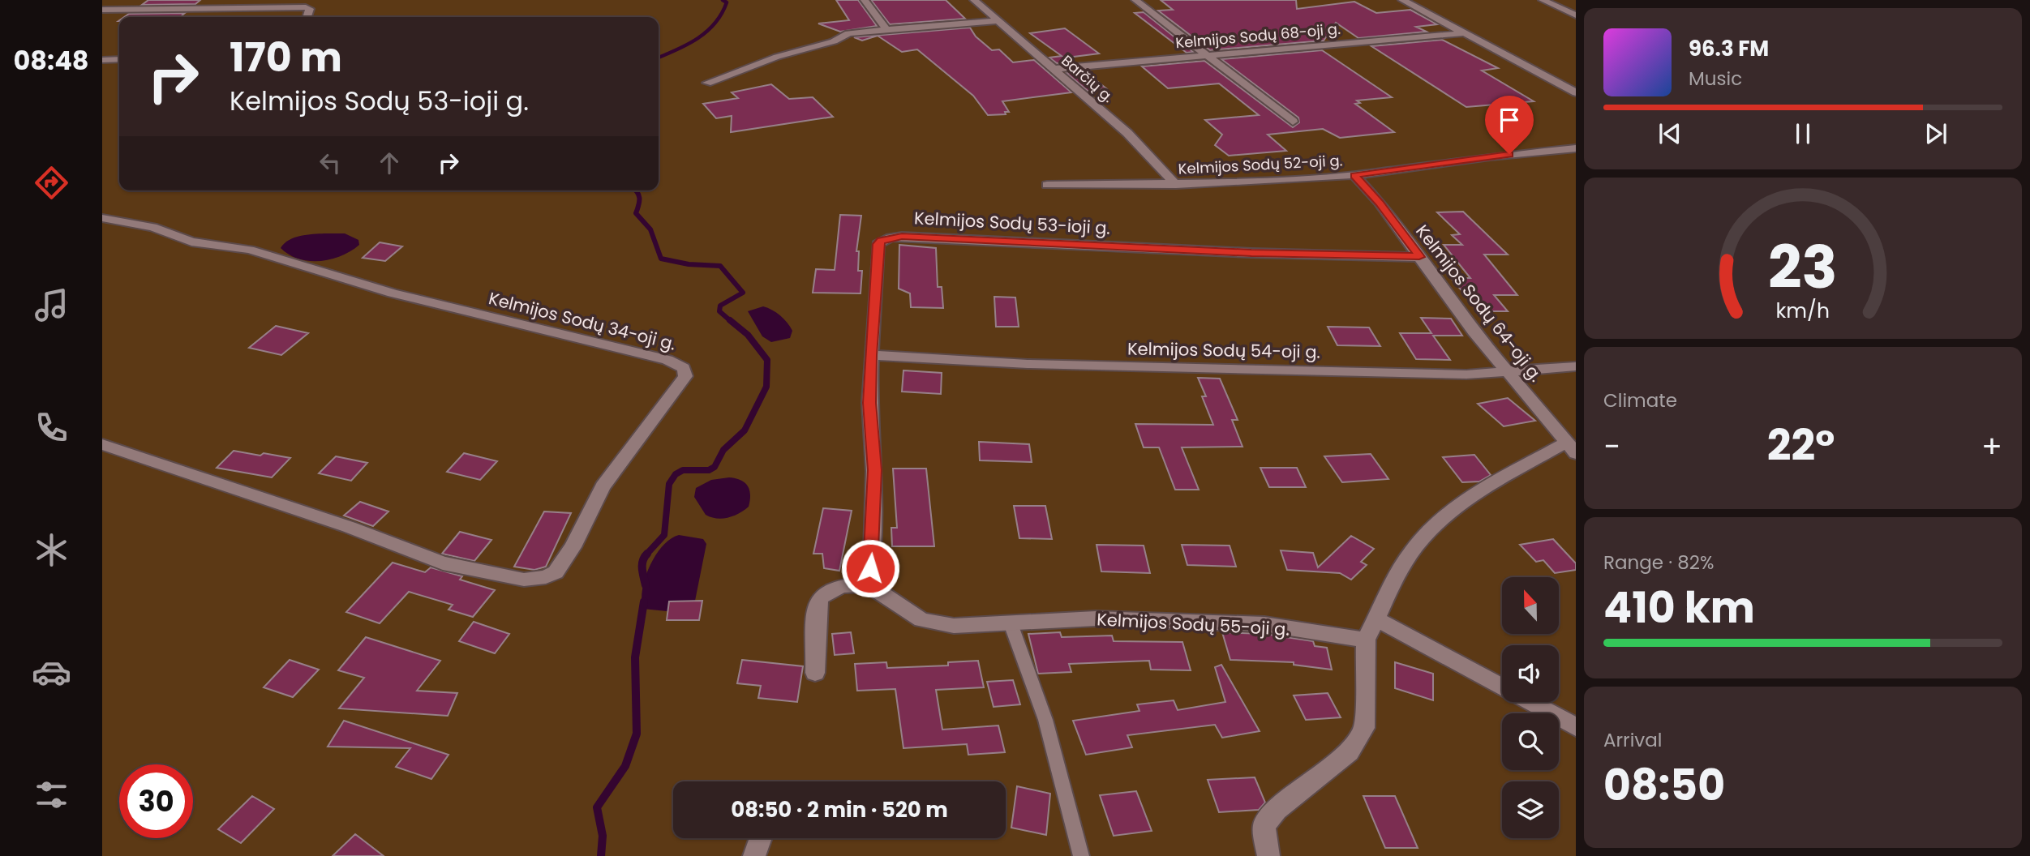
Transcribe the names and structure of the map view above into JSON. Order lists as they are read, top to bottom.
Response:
{
  "streets": {
    "street": [
      "Kelmijos Sodų 68-oji g.",
      "Barčių g.",
      "Kelmijos Sodų 52-oji g.",
      "Kelmijos Sodų 53-ioji g.",
      "Kelmijos Sodų 64-oji g.",
      "Kelmijos Sodų 34-oji g.",
      "Kelmijos Sodų 54-oji g.",
      "Kelmijos Sodų 55-oji g."
    ]
  },
  "crossings": [
    ["Kelmijos Sodų 68-oji g.", "Barčių g."],
    ["Barčių g.", "Kelmijos Sodų 52-oji g."],
    ["Kelmijos Sodų 52-oji g.", "Kelmijos Sodų 64-oji g."],
    ["Kelmijos Sodų 53-ioji g.", "Kelmijos Sodų 64-oji g."],
    ["Kelmijos Sodų 53-ioji g.", "Kelmijos Sodų 54-oji g."],
    ["Kelmijos Sodų 53-ioji g.", "Kelmijos Sodų 55-oji g."],
    ["Kelmijos Sodų 64-oji g.", "Kelmijos Sodų 54-oji g."]
  ],
  "north": "top",
  "page": {
    "tabs": "08:48",
    "turn": ["170 m", "Kelmijos Sodų 53-ioji g."],
    "song": ["96.3 FM", "Music"],
    "tile": [
      "Climate",
      ["Range · 82%", "410 km"],
      ["Arrival", "08:50"]
    ],
    "heat": ["−", "22°", "+"],
    "limit": "30",
    "trip": "08:50 · 2 min · 520 m",
    "gauge": ["23", "km/h"]
  }
}
